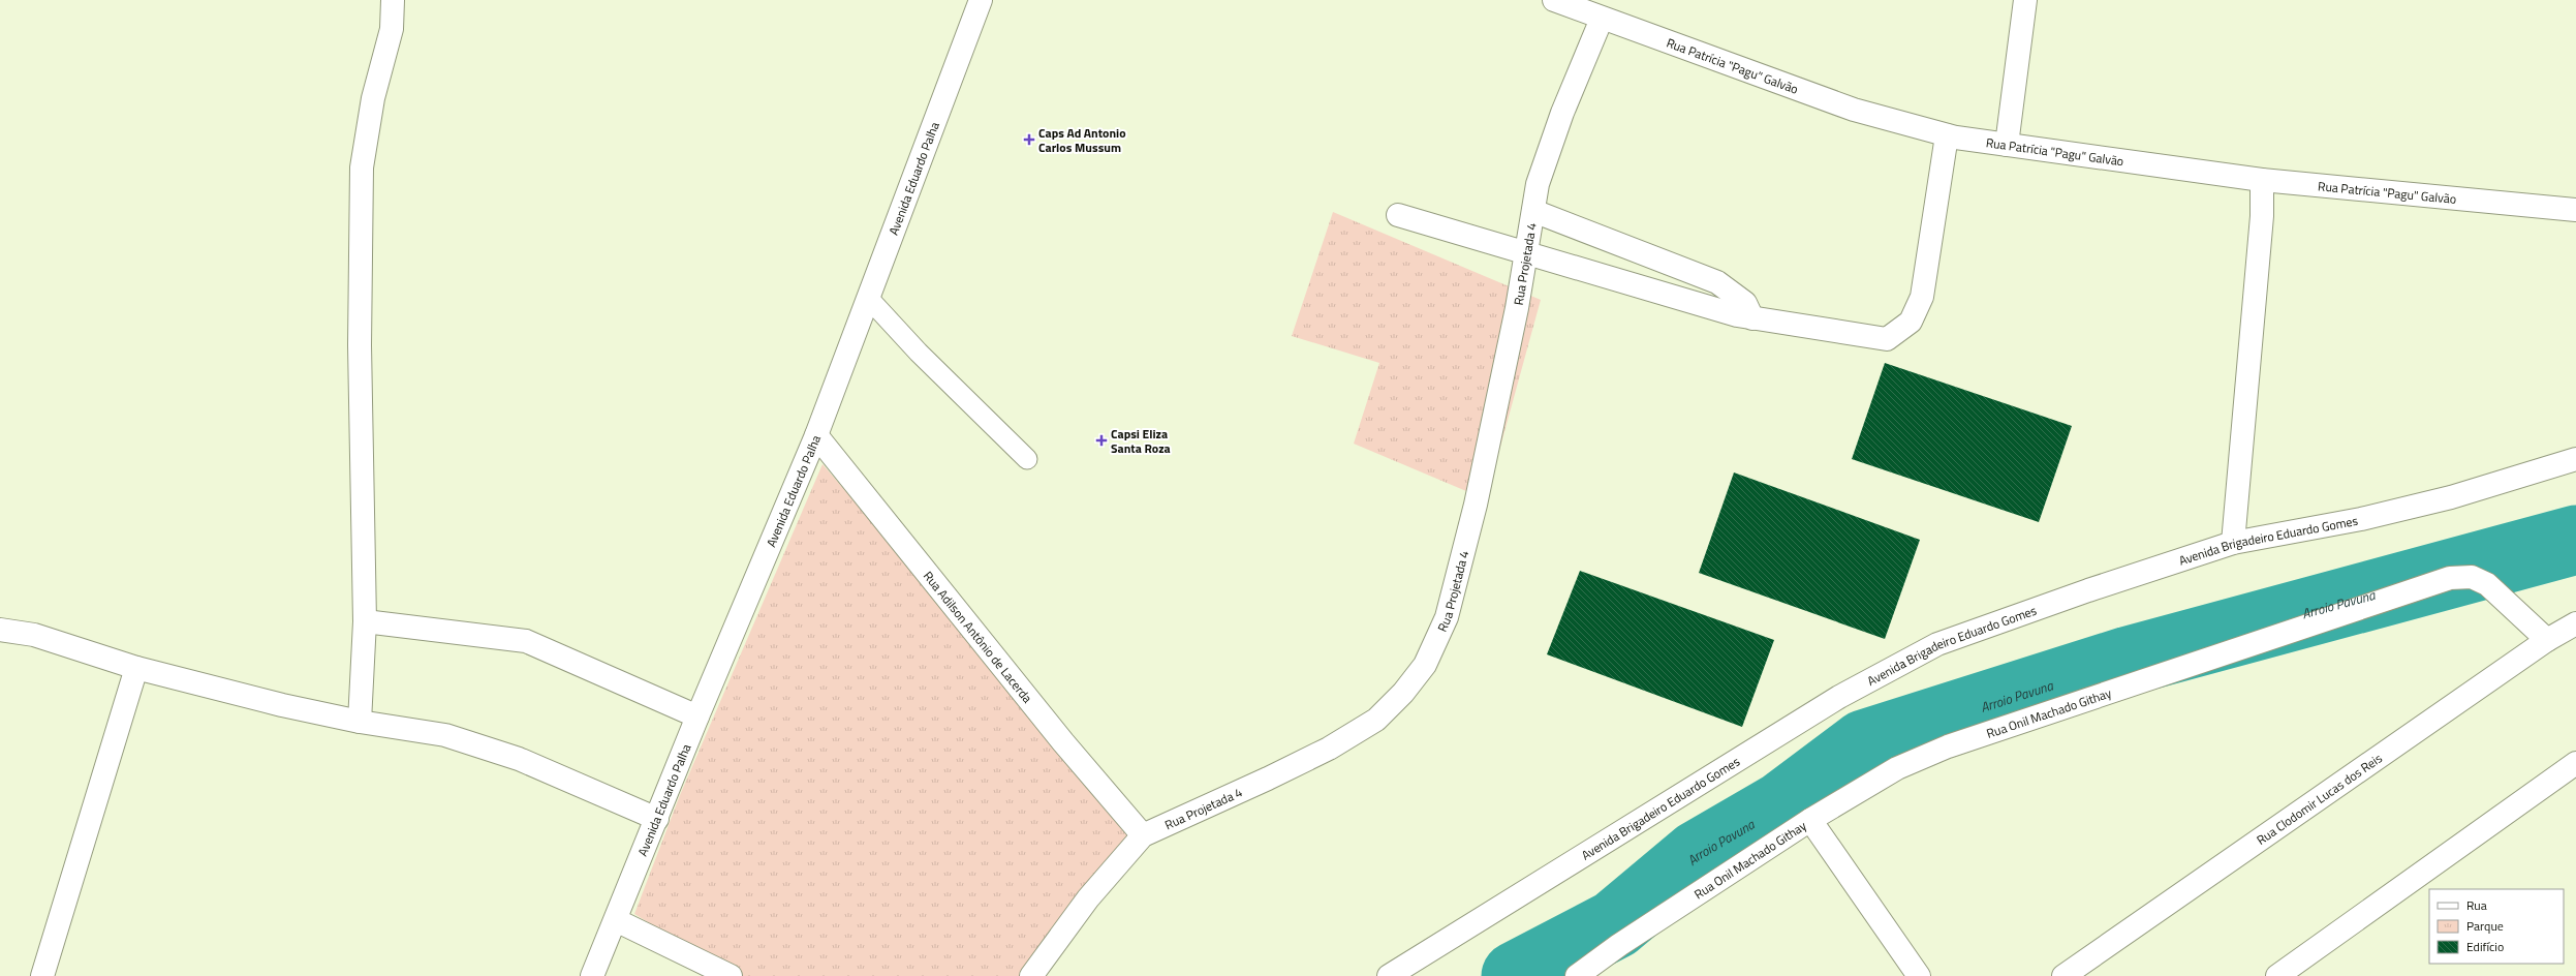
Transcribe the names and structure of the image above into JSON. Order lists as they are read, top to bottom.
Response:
{
  "streets": {
    "street": [
      "Rua Patrícia \"Pagu\" Galvão",
      "Avenida Eduardo Palha",
      "Rua Projetada 4",
      "Avenida Brigadeiro Eduardo Gomes",
      "Rua Adilson Antônio de Lacerda",
      "Rua Onil Machado Githay",
      "Rua Clodomir Lucas dos Reis"
    ]
  },
  "crossings": [
    ["Rua Patrícia \"Pagu\" Galvão", "Rua Projetada 4"],
    ["Avenida Eduardo Palha", "Rua Adilson Antônio de Lacerda"],
    ["Rua Projetada 4", "Rua Adilson Antônio de Lacerda"],
    ["Rua Onil Machado Githay", "Rua Clodomir Lucas dos Reis"]
  ],
  "water": ["Arroio Pavuna"],
  "places": {
    "health": ["Caps Ad Antonio Carlos Mussum", "Capsi Eliza Santa Roza"]
  },
  "legend": ["Rua", "Parque", "Edifício"]
}
